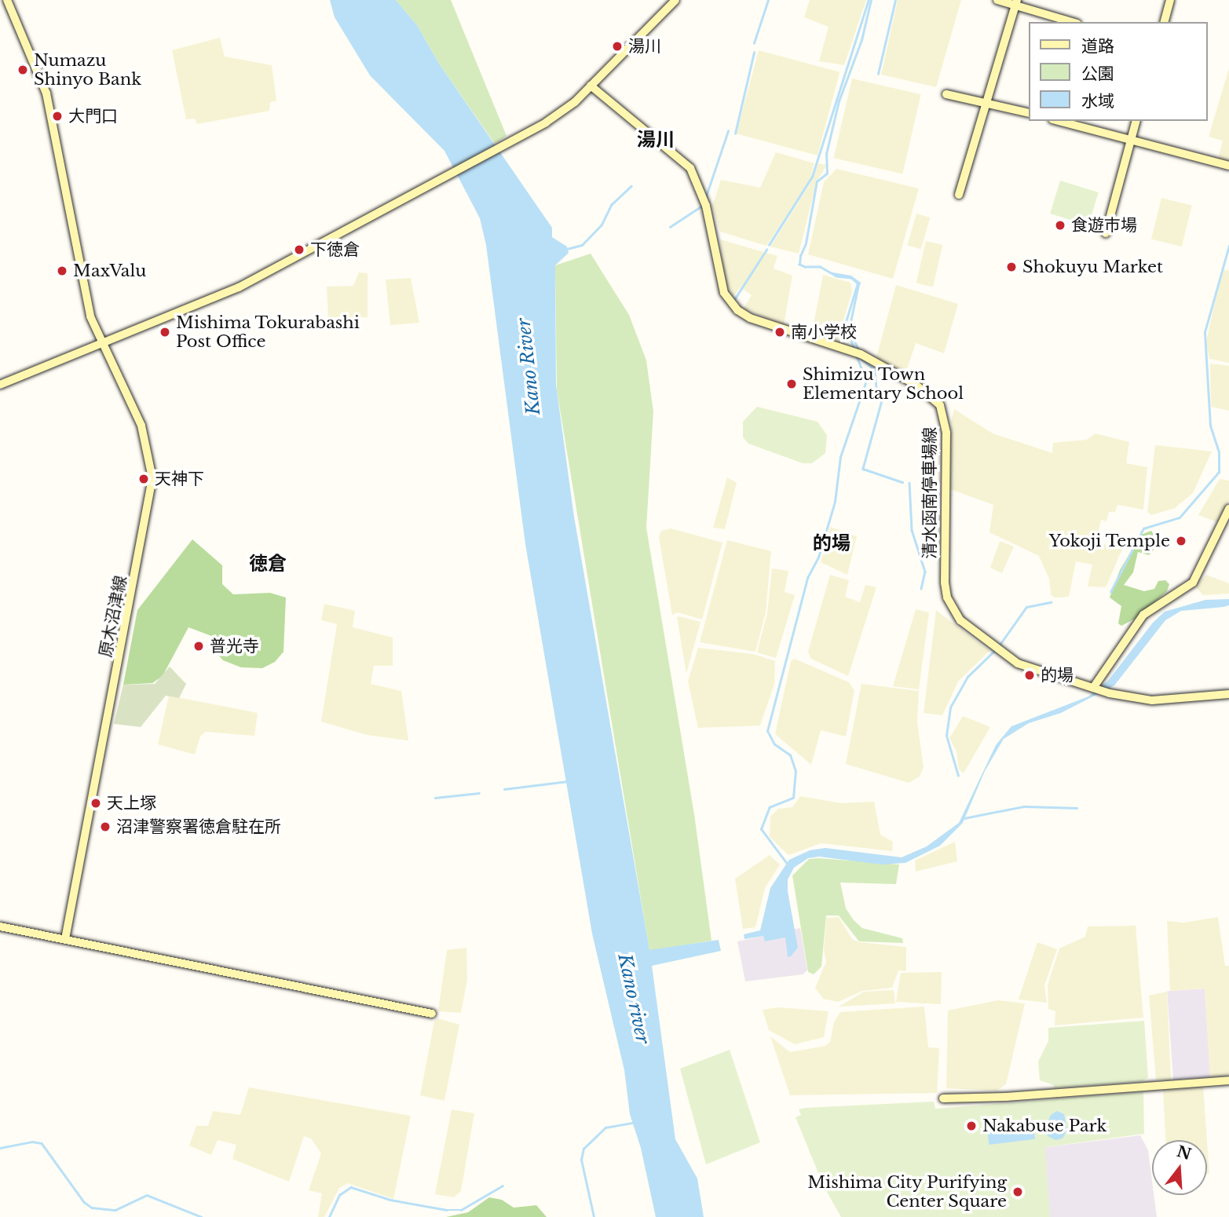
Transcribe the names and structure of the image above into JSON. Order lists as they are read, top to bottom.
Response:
{
  "streets": {
    "main road": ["清水函南停車場線", "原木沼津線"]
  },
  "districts": ["湯川", "的場", "徳倉"],
  "water": ["Kano River", "Kano river"],
  "places": [
    "湯川",
    "Numazu Shinyo Bank",
    "大門口",
    "食遊市場",
    "下徳倉",
    "Shokuyu Market",
    "MaxValu",
    "Mishima Tokurabashi Post Office",
    "南小学校",
    "Shimizu Town Elementary School",
    "天神下",
    "Yokoji Temple",
    "普光寺",
    "的場",
    "天上塚",
    "沼津警察署徳倉駐在所",
    "Nakabuse Park",
    "Mishima City Purifying Center Square"
  ],
  "legend": ["道路", "公園", "水域"],
  "north": "top"
}
